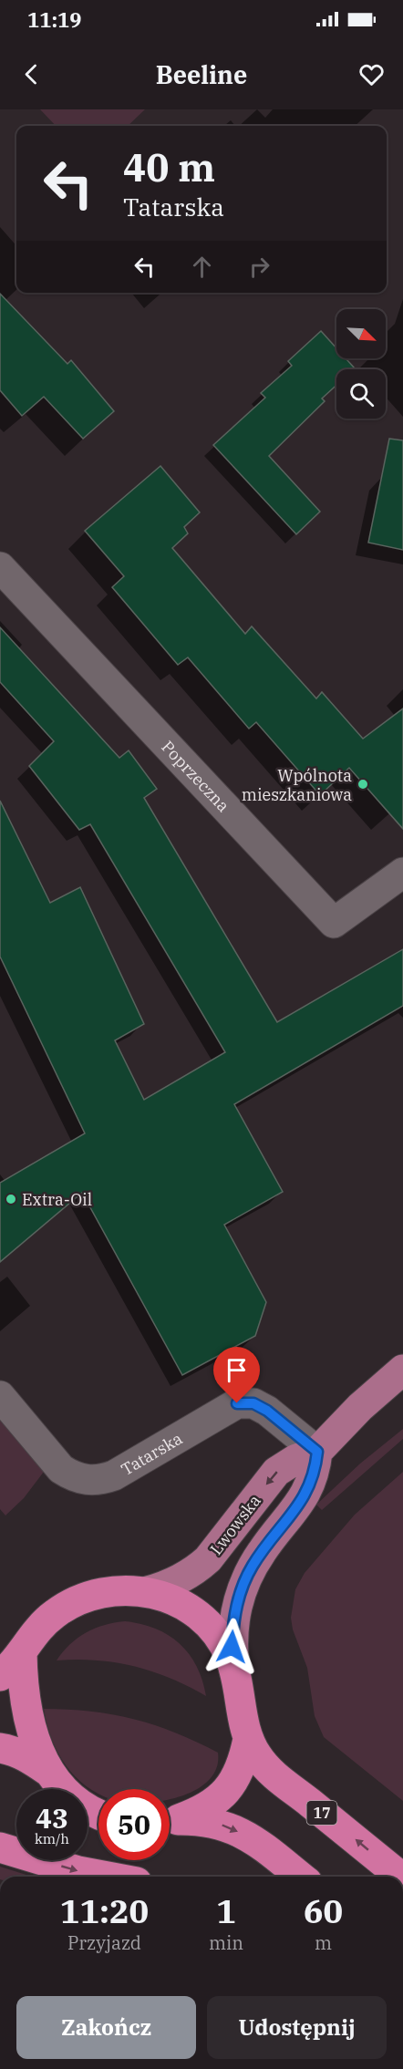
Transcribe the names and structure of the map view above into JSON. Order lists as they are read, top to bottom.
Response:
{
  "streets": {
    "highway": ["17"],
    "main road": ["Lwowska"],
    "street": ["Poprzeczna", "Tatarska"]
  },
  "crossings": [
    ["Tatarska", "Lwowska"],
    ["Lwowska", "17"]
  ],
  "one_way": ["Lwowska"],
  "places": ["Wpólnota mieszkaniowa", "Extra-Oil"],
  "north": "bottom right",
  "page": {
    "status": "11:19",
    "header": "Beeline",
    "turn": ["40 m", "Tatarska"],
    "speed": "43 km/h",
    "limit": "50",
    "eta": [
      "11:20",
      "Przyjazd",
      "1",
      "min",
      "60",
      "m"
    ],
    "buttons": ["Zakończ", "Udostępnij"]
  }
}
